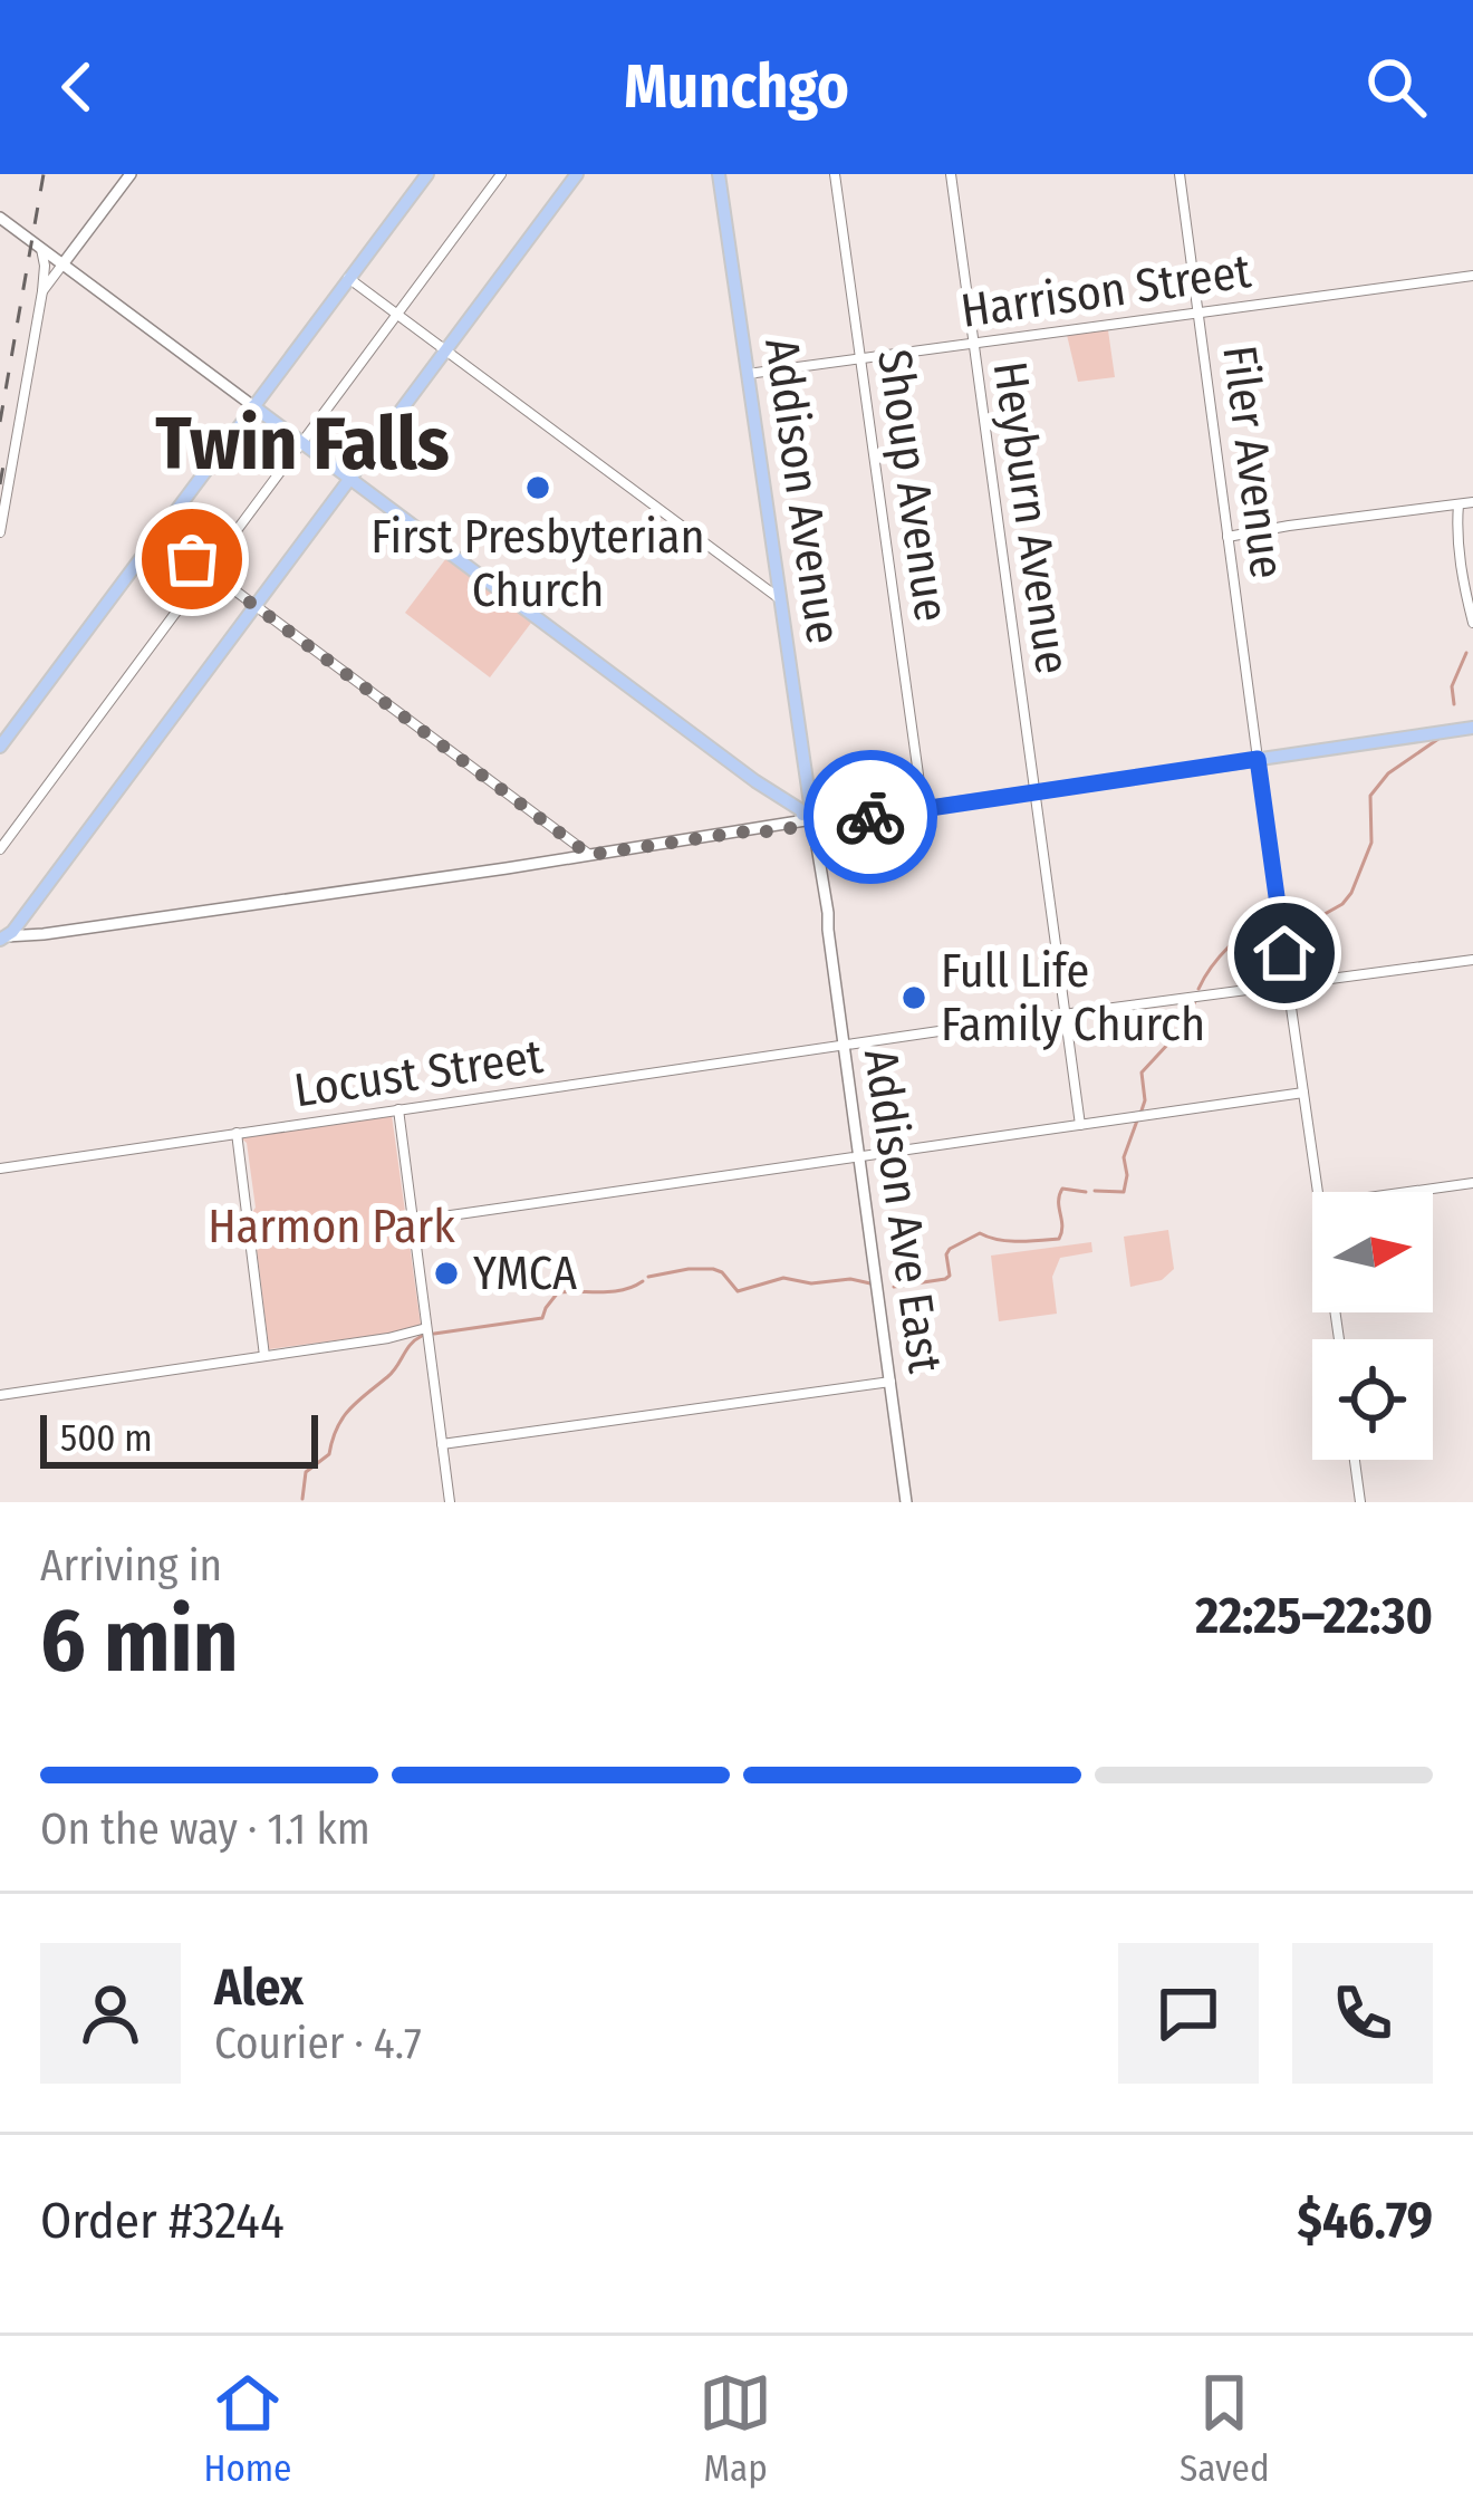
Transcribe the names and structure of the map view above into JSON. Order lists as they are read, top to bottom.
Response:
{
  "streets": {
    "main road": ["Addison Avenue", "Addison Ave East"],
    "street": [
      "Harrison Street",
      "Filer Avenue",
      "Shoup Avenue",
      "Heyburn Avenue",
      "Locust Street"
    ]
  },
  "crossings": [
    ["Harrison Street", "Filer Avenue"],
    ["Harrison Street", "Shoup Avenue"],
    ["Harrison Street", "Addison Avenue"],
    ["Harrison Street", "Heyburn Avenue"],
    ["Filer Avenue", "Locust Street"],
    ["Addison Avenue", "Addison Ave East"],
    ["Heyburn Avenue", "Locust Street"],
    ["Locust Street", "Addison Ave East"]
  ],
  "districts": ["Twin Falls"],
  "parks": ["Harmon Park"],
  "places": ["First Presbyterian Church", "Full Life Family Church", "YMCA"],
  "scale_bar": "500 m",
  "north": "right",
  "page": {
    "header": "Munchgo",
    "scale": "500 m",
    "heading": ["6 min", "Arriving in", "22:25–22:30"],
    "panel": [
      "Alex",
      "Courier · 4.7",
      "Order #3244",
      "$46.79"
    ],
    "bar": "On the way · 1.1 km",
    "tabs": ["Home", "Map", "Saved"]
  }
}
